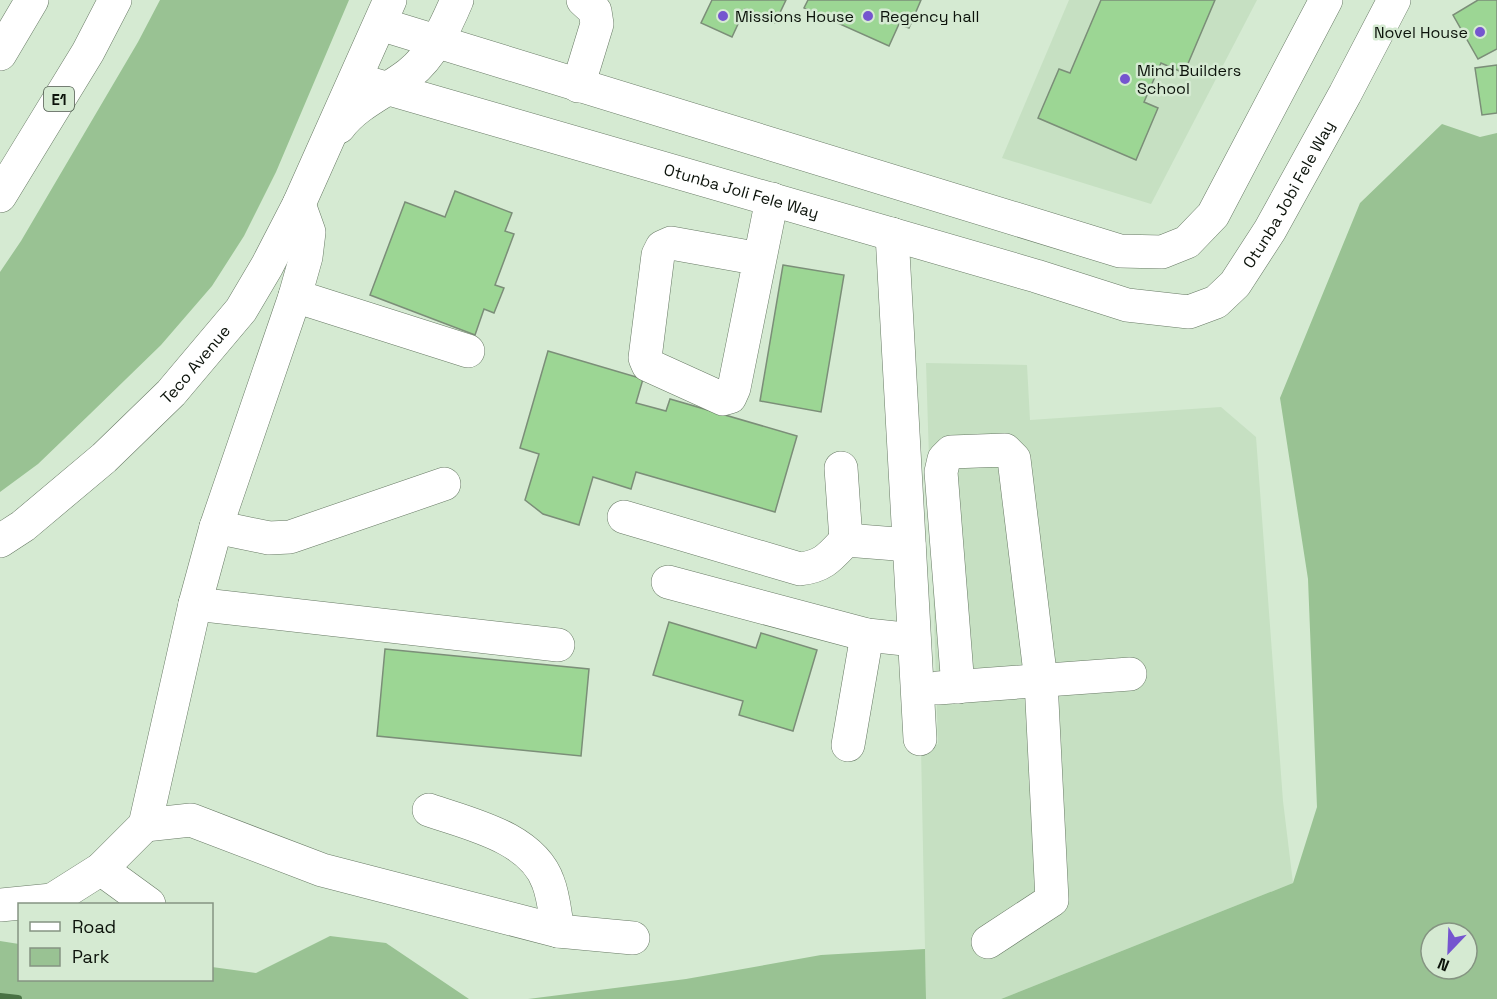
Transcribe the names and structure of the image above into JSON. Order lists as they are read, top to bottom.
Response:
{
  "streets": {
    "main road": [
      "E1",
      "Otunba Joli Fele Way",
      "Otunba Jobi Fele Way",
      "Teco Avenue"
    ]
  },
  "crossings": [
    ["Otunba Joli Fele Way", "Otunba Jobi Fele Way"],
    ["Otunba Joli Fele Way", "Teco Avenue"]
  ],
  "places": [
    "Missions House",
    "Regency hall",
    "Novel House",
    "Mind Builders School"
  ],
  "legend": ["Road", "Park"],
  "north": "bottom left"
}
